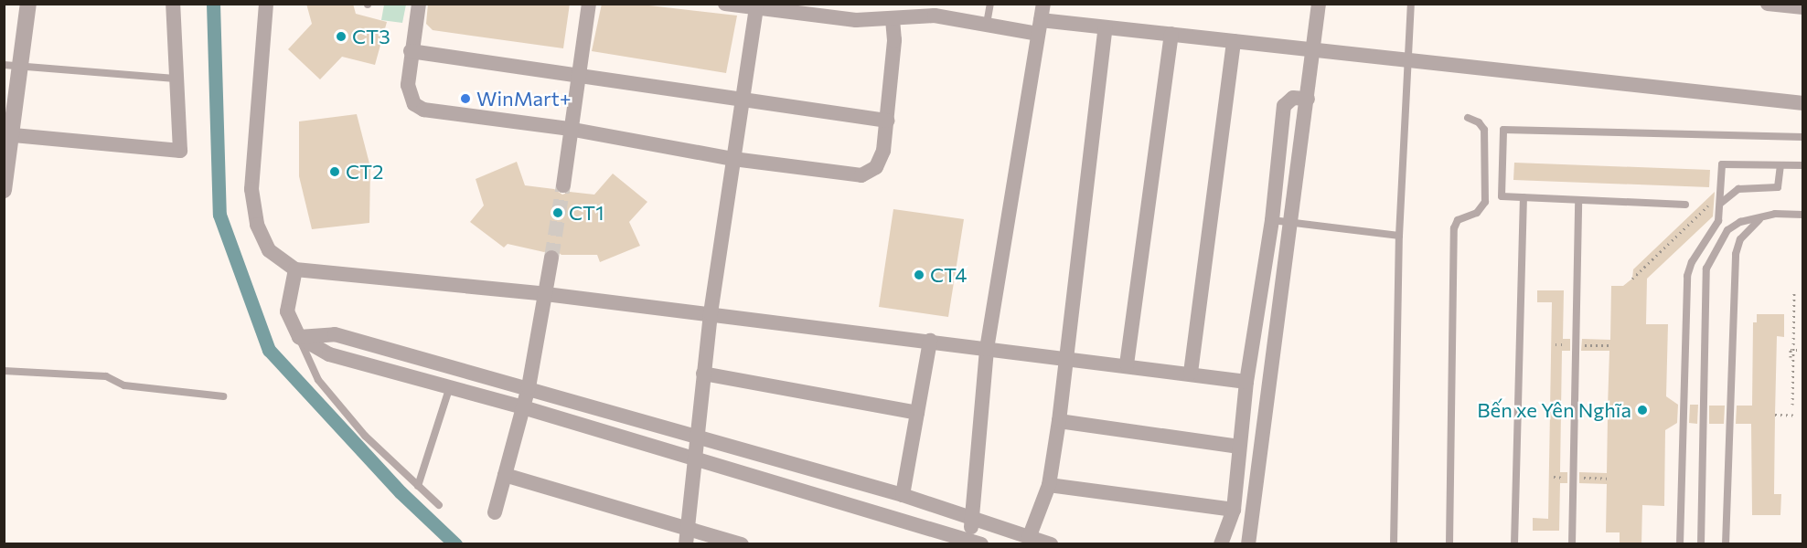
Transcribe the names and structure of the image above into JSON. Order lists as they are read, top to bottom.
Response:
{
  "places": [
    "CT3",
    "WinMart+",
    "CT2",
    "CT1",
    "CT4",
    "Bến xe Yên Nghĩa"
  ]
}
